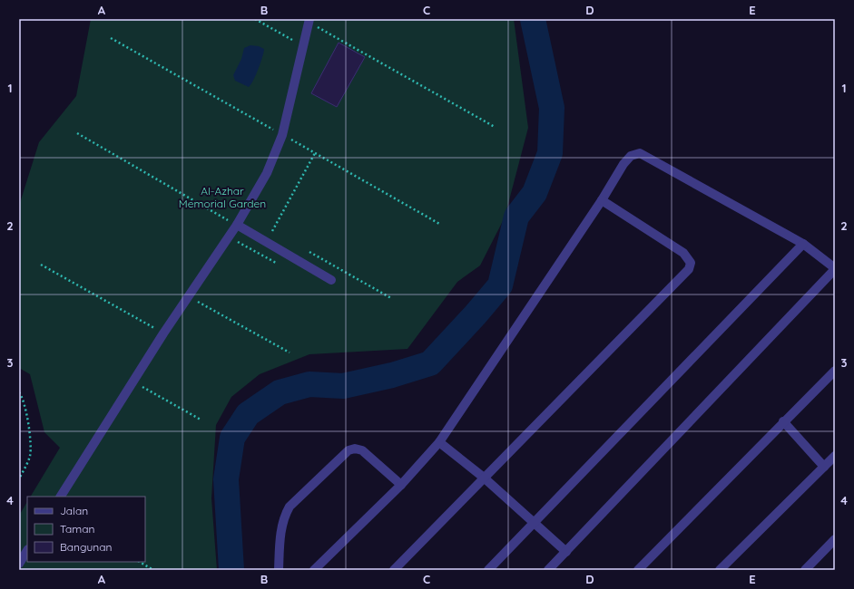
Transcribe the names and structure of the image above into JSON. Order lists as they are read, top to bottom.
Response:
{
  "parks": ["Al-Azhar Memorial Garden"],
  "legend": ["Jalan", "Taman", "Bangunan"],
  "grid": {
    "columns": [
      "A",
      "B",
      "C",
      "D",
      "E"
    ],
    "rows": [
      "1",
      "2",
      "3",
      "4"
    ]
  }
}
